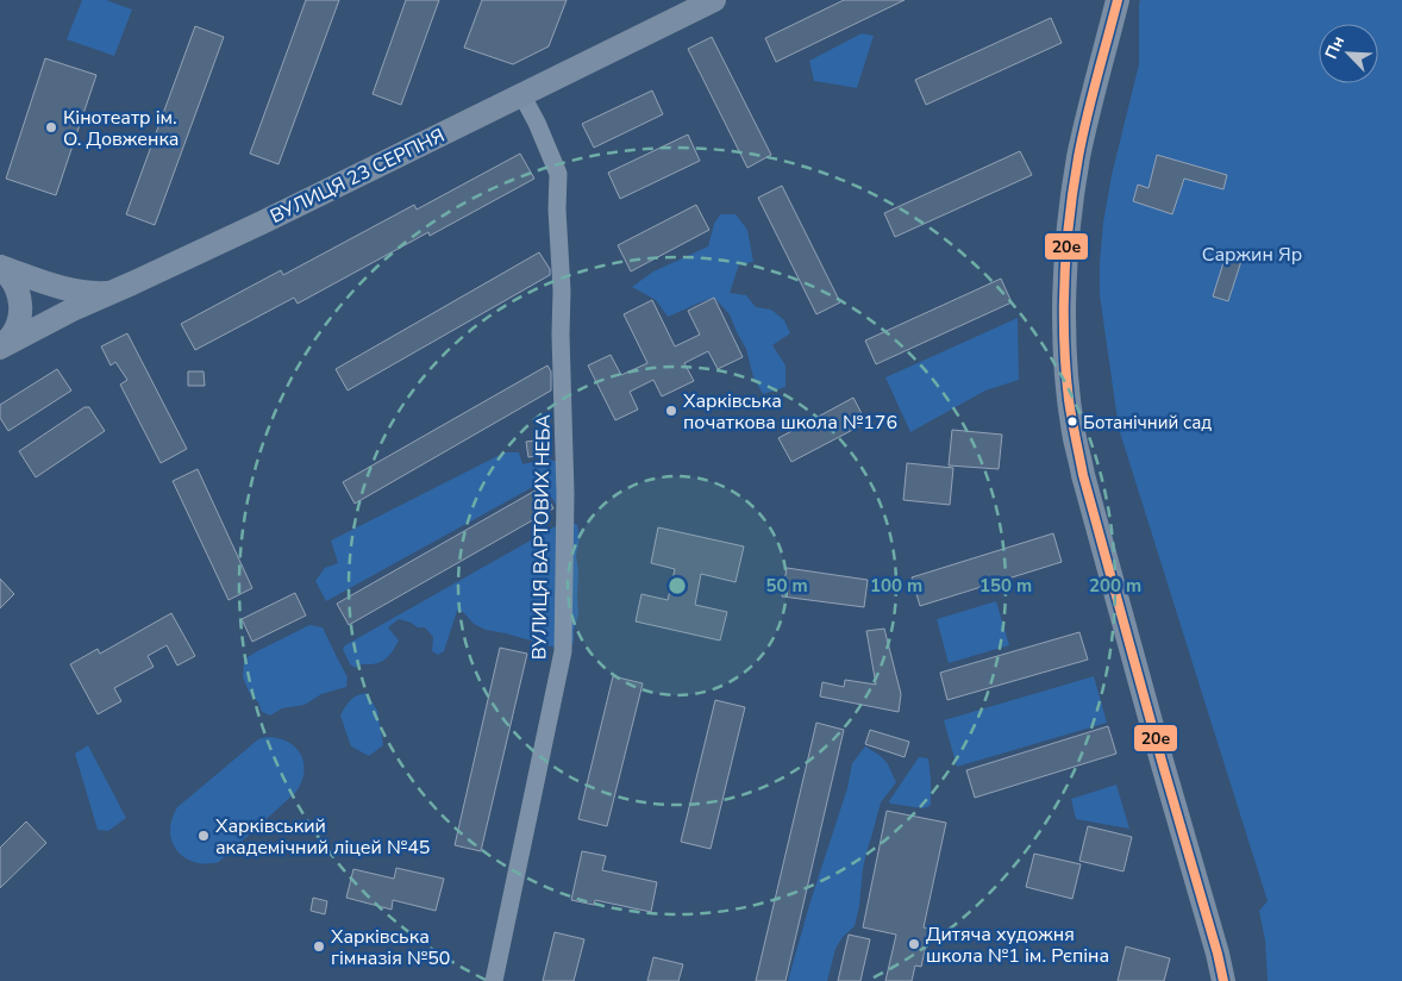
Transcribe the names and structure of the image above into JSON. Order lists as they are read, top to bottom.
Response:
{
  "streets": {
    "street": ["ВУЛИЦЯ 23 СЕРПНЯ", "ВУЛИЦЯ ВАРТОВИХ НЕБА"]
  },
  "crossings": [
    ["ВУЛИЦЯ 23 СЕРПНЯ", "ВУЛИЦЯ ВАРТОВИХ НЕБА"]
  ],
  "parks": ["Саржин Яр"],
  "places": [
    "Кінотеатр ім. О. Довженка",
    "Харківська початкова школа №176",
    "Ботанічний сад",
    "Харківський академічний ліцей №45",
    "Дитяча художня школа №1 ім. Рєпіна",
    "Харківська гімназія №50"
  ],
  "lines": ["transit line 20е"],
  "north": "top left",
  "rings": [
    "50 m",
    "100 m",
    "150 m",
    "200 m"
  ]
}
